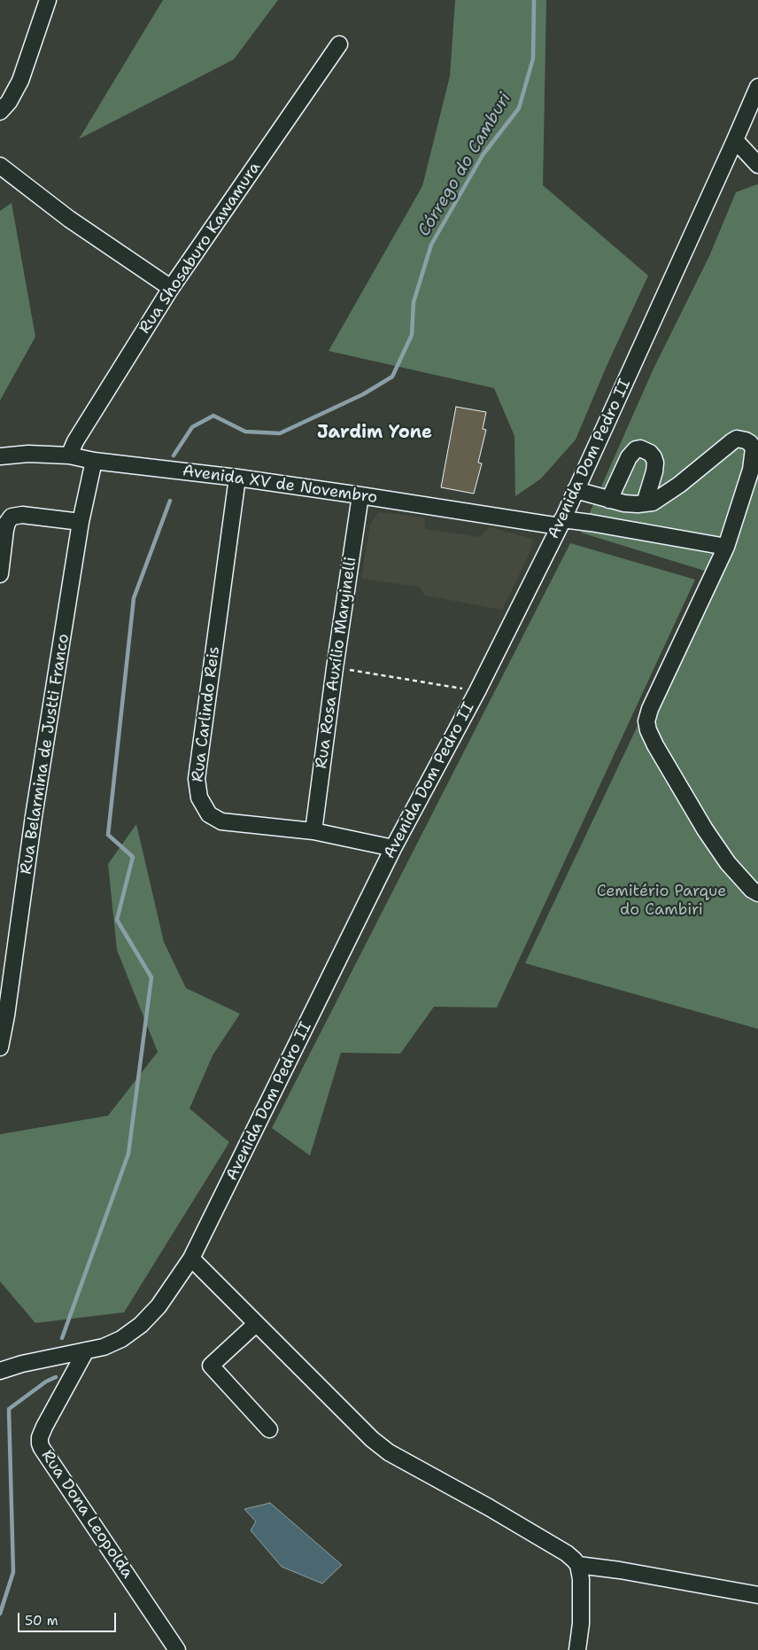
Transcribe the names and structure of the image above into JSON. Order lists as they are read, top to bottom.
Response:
{
  "streets": {
    "street": [
      "Rua Shosaburo Kawamura",
      "Avenida Dom Pedro II",
      "Avenida XV de Novembro",
      "Rua Rosa Auxílio Maryinelli",
      "Rua Carlindo Reis",
      "Rua Belarmina de Justti Franco",
      "Rua Dona Leopolda"
    ]
  },
  "crossings": [
    ["Rua Shosaburo Kawamura", "Avenida XV de Novembro"],
    ["Avenida Dom Pedro II", "Avenida XV de Novembro"],
    ["Avenida Dom Pedro II", "Rua Carlindo Reis"],
    ["Avenida Dom Pedro II", "Rua Dona Leopolda"],
    ["Avenida XV de Novembro", "Rua Rosa Auxílio Maryinelli"],
    ["Avenida XV de Novembro", "Rua Carlindo Reis"],
    ["Avenida XV de Novembro", "Rua Belarmina de Justti Franco"],
    ["Rua Rosa Auxílio Maryinelli", "Rua Carlindo Reis"]
  ],
  "districts": ["Jardim Yone"],
  "water": ["Córrego do Camburi"],
  "parks": ["Cemitério Parque do Cambiri"],
  "scale_bar": "50 m"
}
